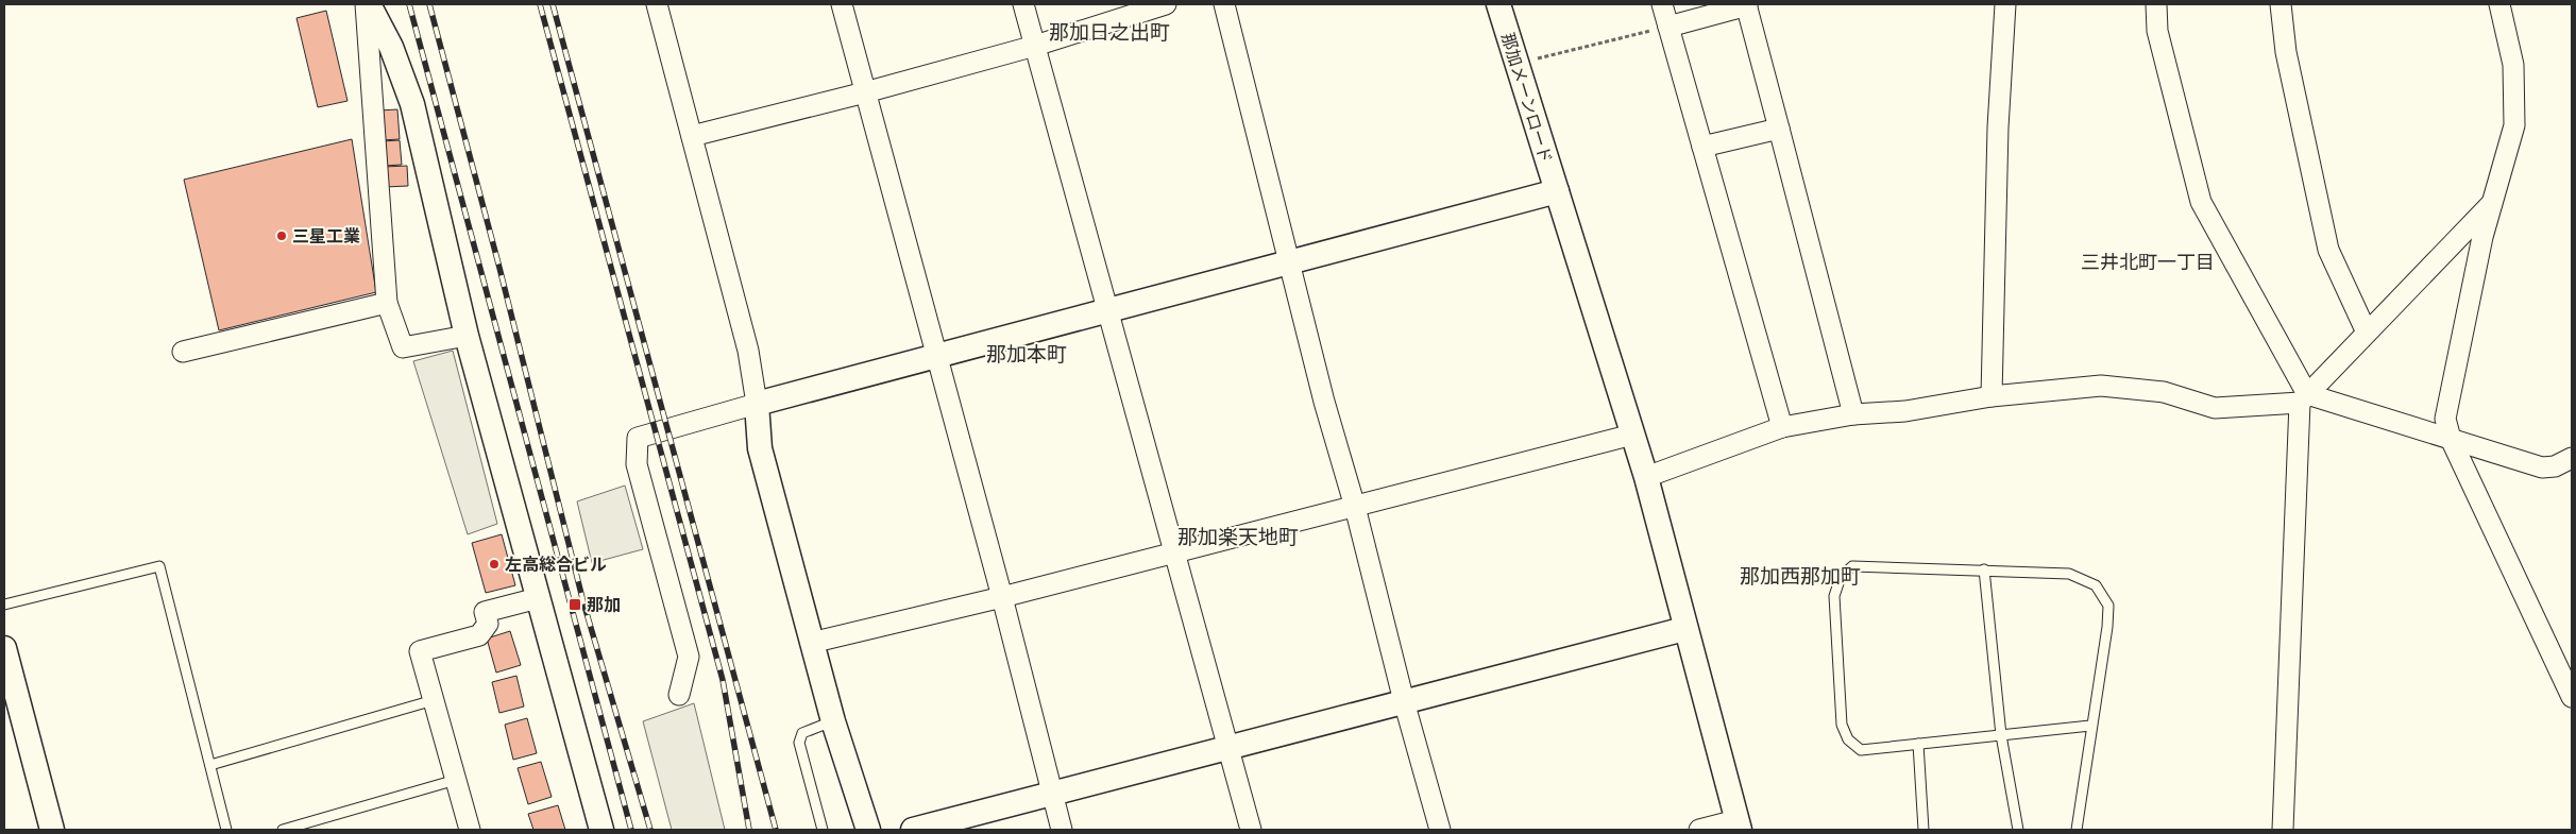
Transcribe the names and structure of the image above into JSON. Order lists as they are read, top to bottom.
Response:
{
  "streets": {
    "street": ["那加メーンロード"]
  },
  "districts": [
    "那加日之出町",
    "三井北町一丁目",
    "那加本町",
    "那加楽天地町",
    "那加西那加町"
  ],
  "places": {
    "other": ["三星工業", "左高総合ビル"],
    "transit": ["那加"]
  }
}
